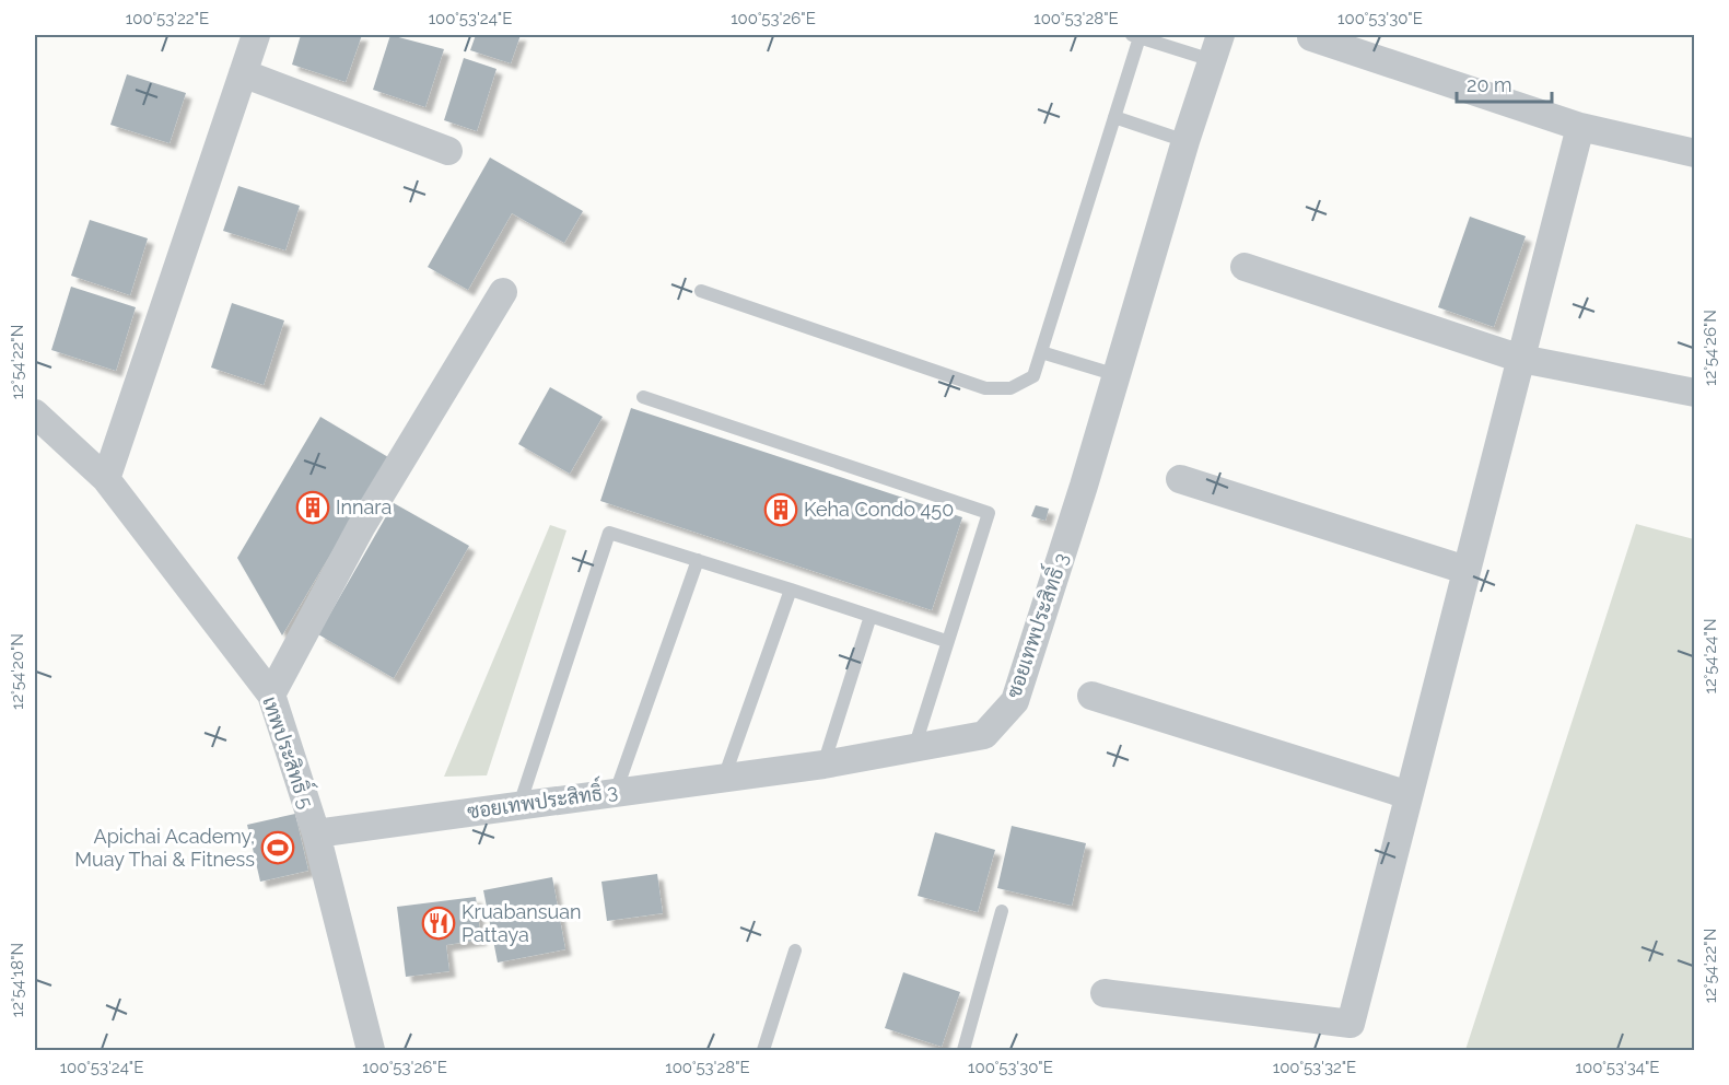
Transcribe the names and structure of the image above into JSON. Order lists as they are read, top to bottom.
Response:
{
  "streets": {
    "street": ["ซอยเทพประสิทธิ์ 3", "เทพประสิทธิ์ 5"]
  },
  "crossings": [
    ["ซอยเทพประสิทธิ์ 3", "เทพประสิทธิ์ 5"]
  ],
  "places": {
    "building": ["Innara", "Keha Condo 450"],
    "sports": ["Apichai Academy, Muay Thai & Fitness"],
    "restaurant": ["Kruabansuan Pattaya"]
  },
  "scale_bar": "20 m",
  "coordinates": [
    "100°53'22\"E",
    "100°53'24\"E",
    "100°53'26\"E",
    "100°53'28\"E",
    "100°53'30\"E",
    "12°54'26\"N",
    "12°54'22\"N",
    "12°54'24\"N",
    "12°54'20\"N",
    "12°54'18\"N",
    "100°53'32\"E",
    "100°53'34\"E"
  ]
}
